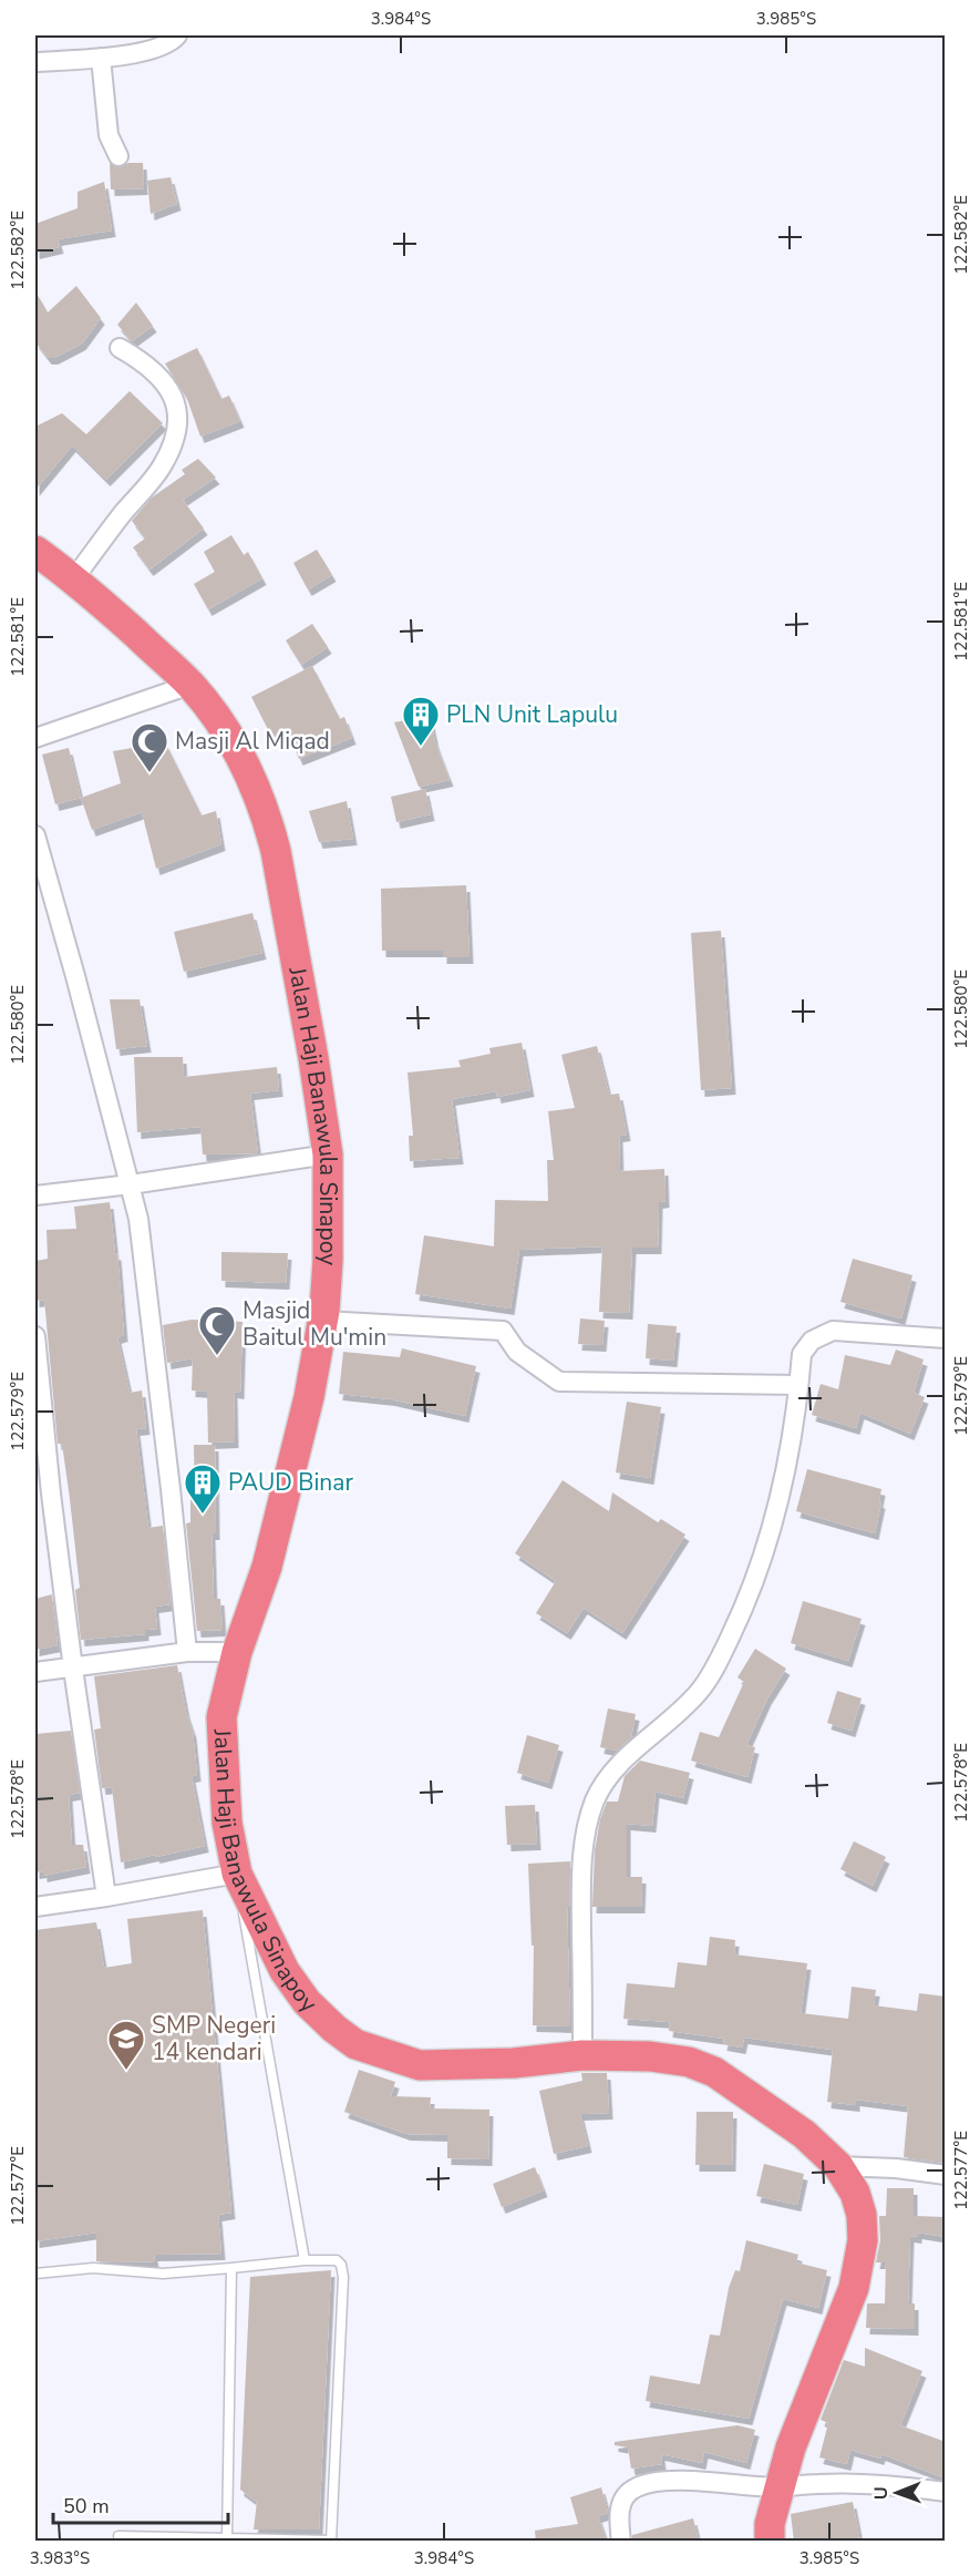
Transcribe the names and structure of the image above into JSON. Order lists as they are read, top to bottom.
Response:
{
  "streets": {
    "highway": ["Jalan Haji Banawula Sinapoy"]
  },
  "places": {
    "building": ["PLN Unit Lapulu", "PAUD Binar"],
    "mosque": ["Masji Al Miqad", "Masjid Baitul Mu'min"],
    "school or university": ["SMP Negeri 14 kendari"]
  },
  "scale_bar": "50 m",
  "north": "left",
  "coordinates": [
    "3.984°S",
    "3.985°S",
    "122.582°E",
    "122.581°E",
    "122.580°E",
    "122.579°E",
    "122.578°E",
    "122.577°E",
    "3.983°S"
  ]
}
